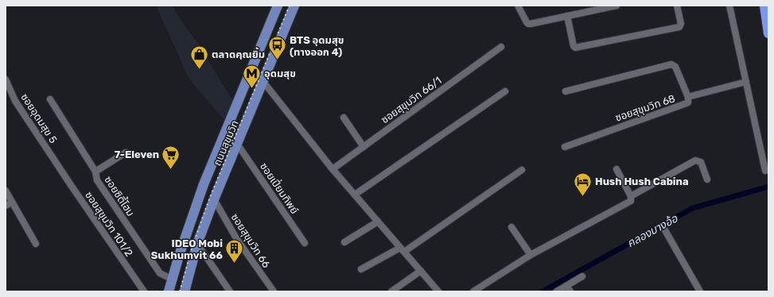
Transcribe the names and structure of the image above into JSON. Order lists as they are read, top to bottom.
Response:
{
  "streets": {
    "main road": ["ถนนสุขุมวิท"],
    "street": [
      "ซอยสุขุมวิท 66/1",
      "ซอยสุขุมวิท 68",
      "ซอยอุดมสุข 5",
      "ซอยเปี่ยมทิพย์",
      "ซอยซิตี้โฮม",
      "ซอยสุขุมวิท 101/2",
      "ซอยสุขุมวิท 66"
    ]
  },
  "crossings": [
    ["ซอยอุดมสุข 5", "ซอยสุขุมวิท 101/2"],
    ["ถนนสุขุมวิท", "ซอยเปี่ยมทิพย์"],
    ["ถนนสุขุมวิท", "ซอยซิตี้โฮม"],
    ["ถนนสุขุมวิท", "ซอยสุขุมวิท 66"]
  ],
  "water": ["คลองบางอ้อ"],
  "places": {
    "bus stop": ["BTS อุดมสุข (ทางออก 4)"],
    "shop": ["ตลาดคุณยิ้ม"],
    "metro station": ["อุดมสุข"],
    "supermarket": ["7-Eleven"],
    "hotel": ["Hush Hush Cabina"],
    "building": ["IDEO Mobi Sukhumvit 66"]
  }
}
